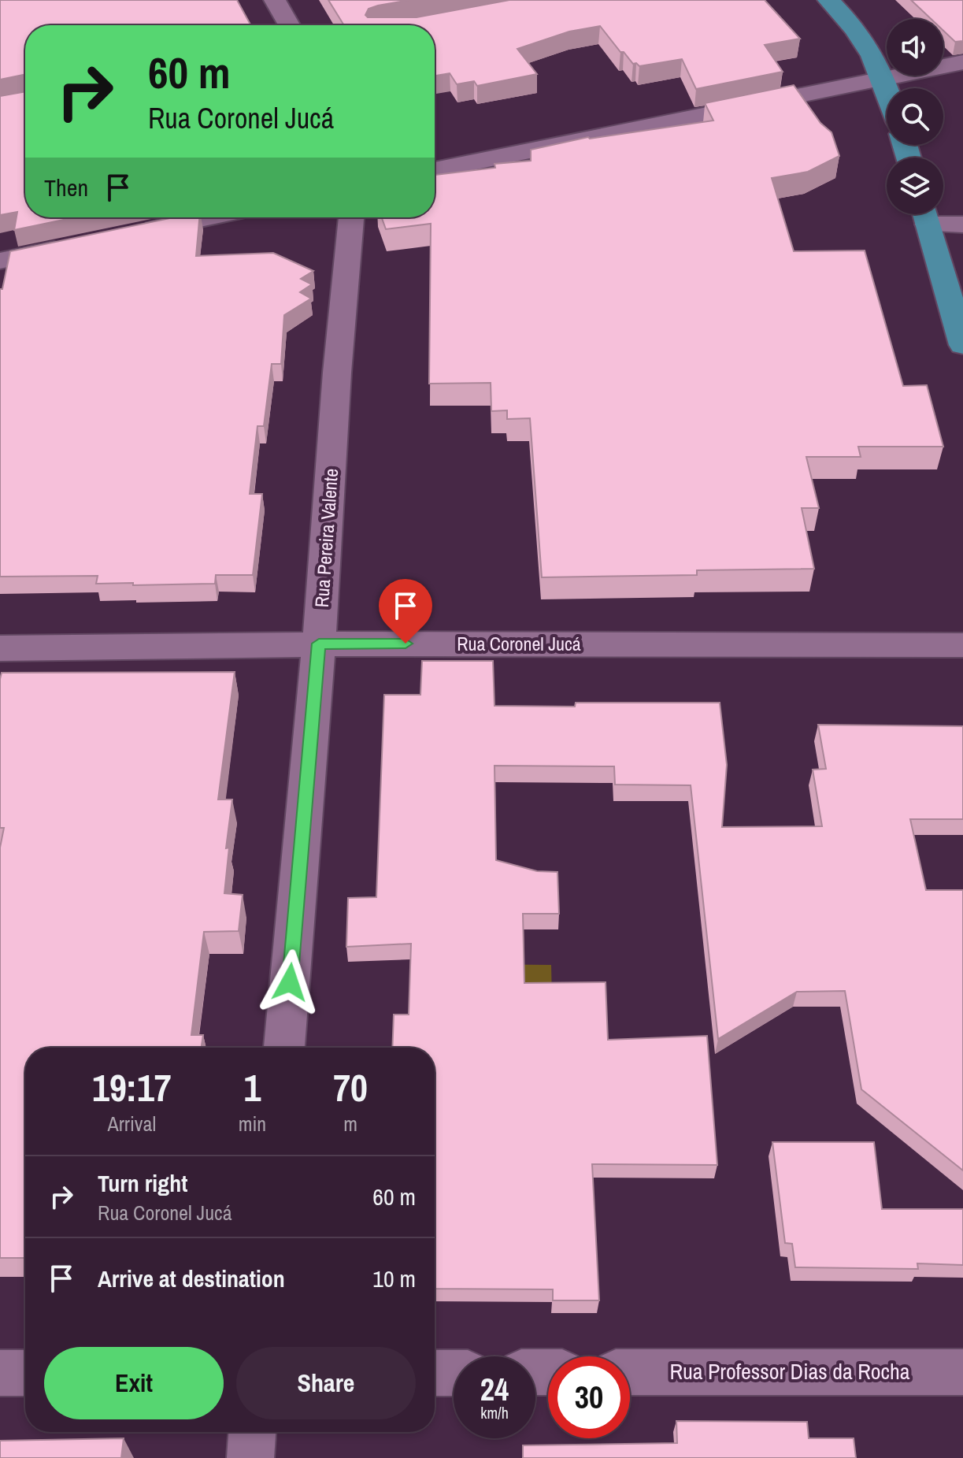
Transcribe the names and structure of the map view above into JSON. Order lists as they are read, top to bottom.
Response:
{
  "streets": {
    "street": ["Rua Pereira Valente", "Rua Coronel Jucá", "Rua Professor Dias da Rocha"]
  },
  "crossings": [
    ["Rua Pereira Valente", "Rua Coronel Jucá"]
  ],
  "page": {
    "turn": ["60 m", "Rua Coronel Jucá"],
    "then": "Then",
    "eta": [
      "19:17",
      "Arrival",
      "1",
      "min",
      "70",
      "m"
    ],
    "list": [
      {
        "name": "Turn right",
        "note": "Rua Coronel Jucá",
        "value": "60 m"
      },
      {
        "name": "Arrive at destination",
        "value": "10 m"
      }
    ],
    "buttons": ["Exit", "Share"],
    "speed": "24 km/h",
    "limit": "30"
  }
}
